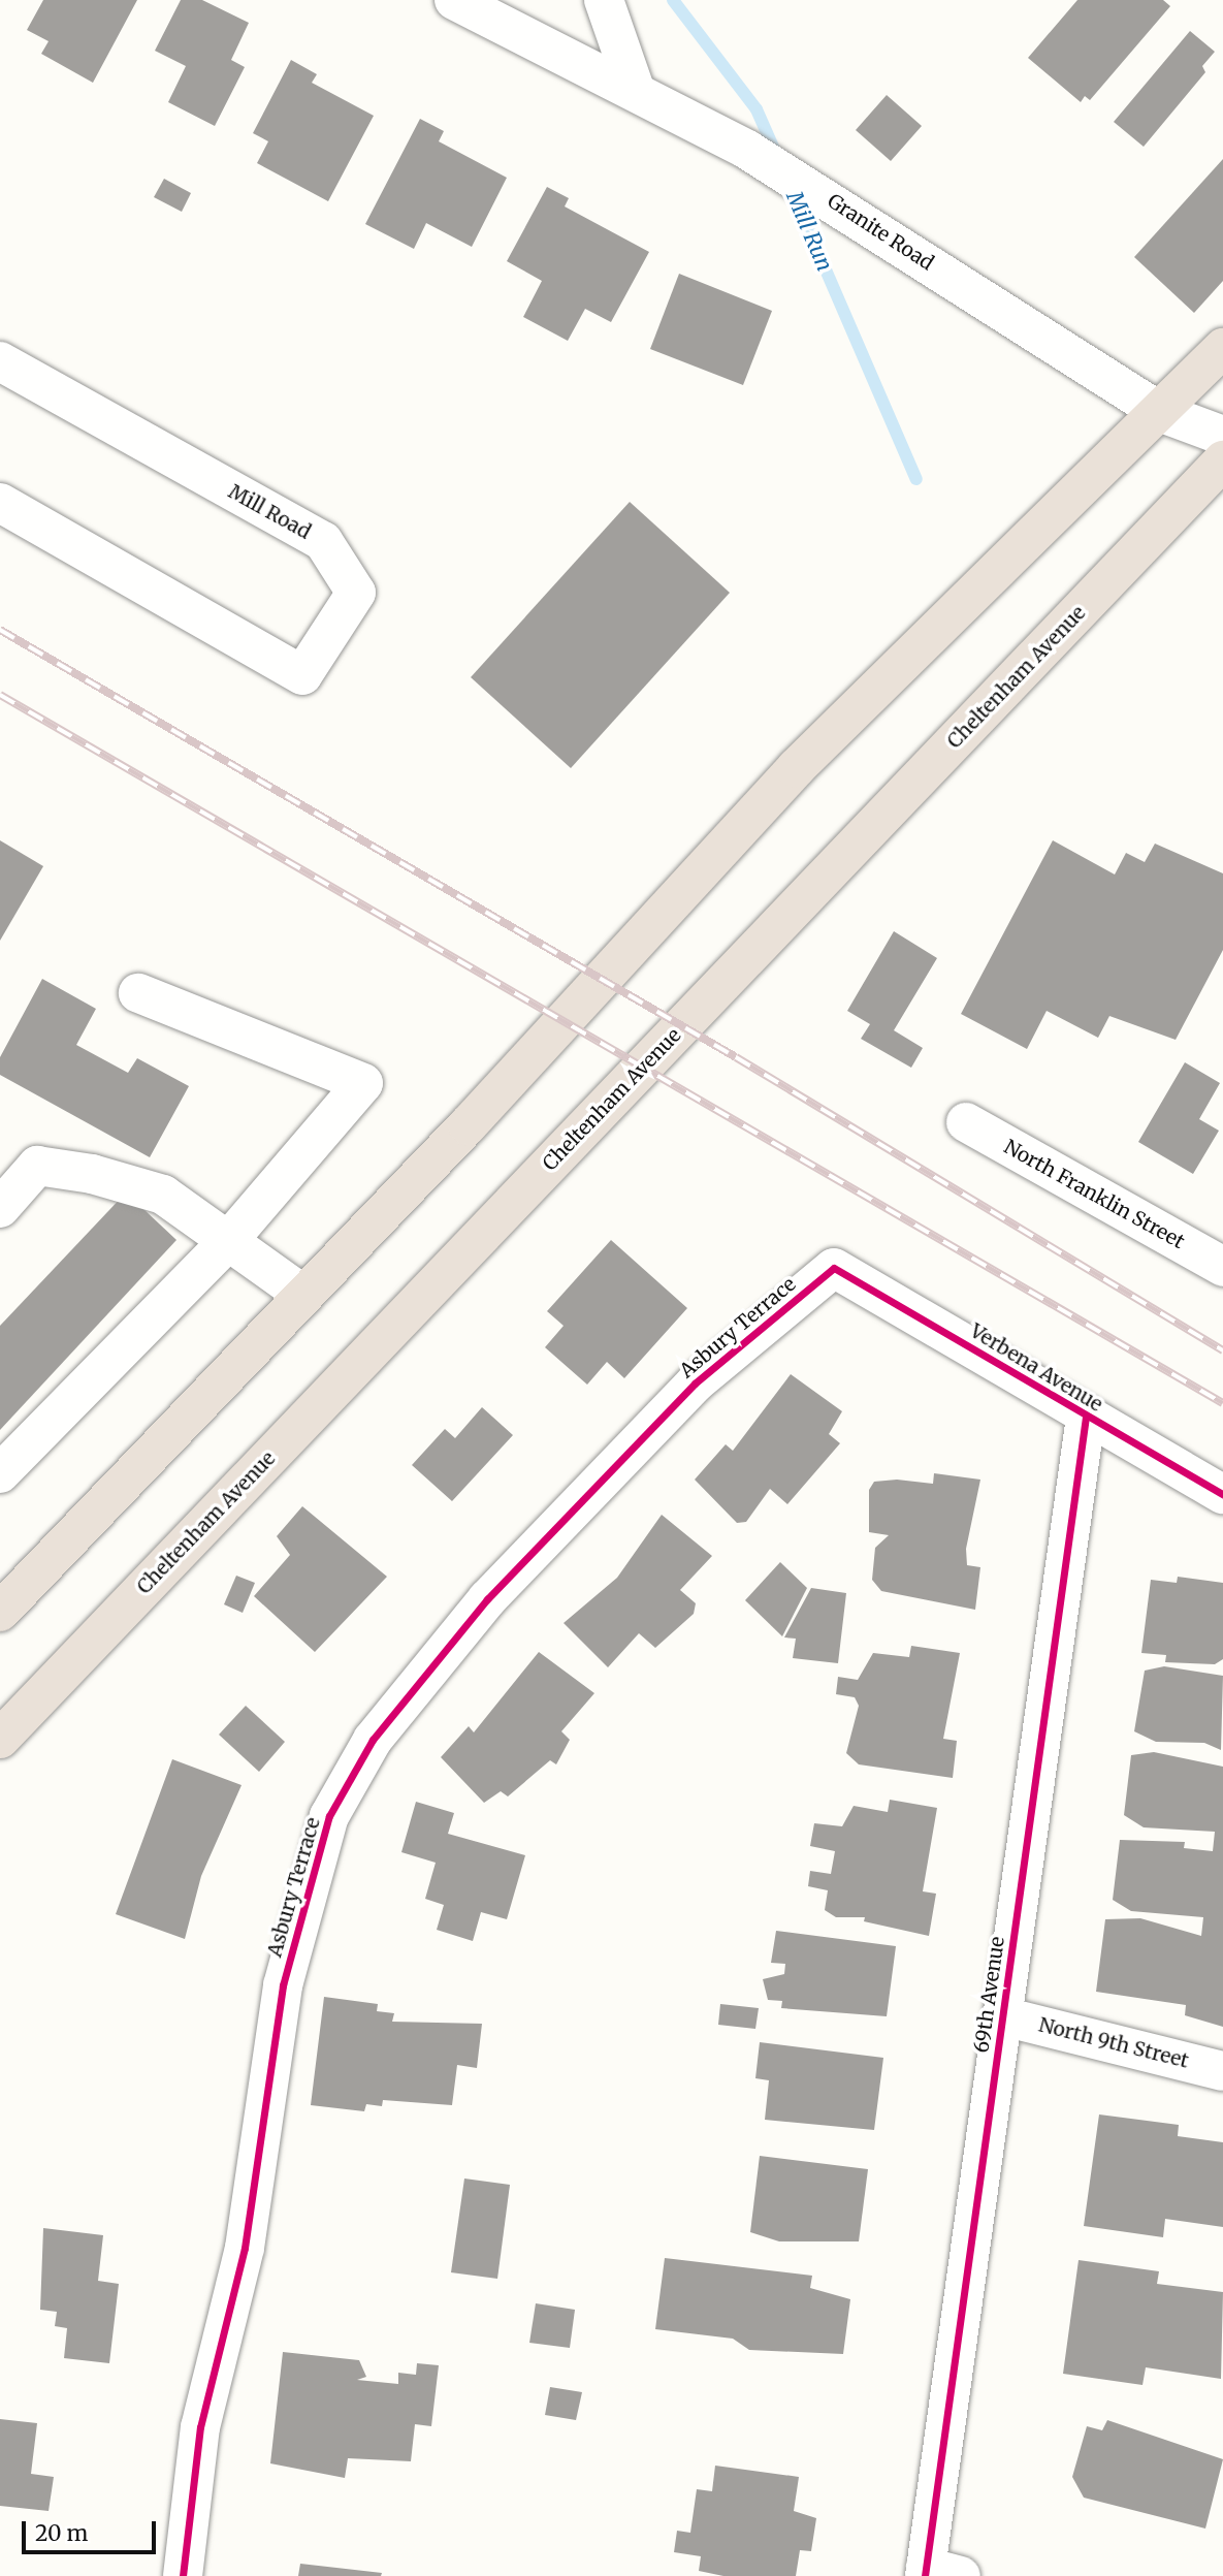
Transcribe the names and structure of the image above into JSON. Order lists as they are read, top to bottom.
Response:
{
  "streets": {
    "highway": ["Cheltenham Avenue"],
    "street": [
      "Granite Road",
      "Mill Road",
      "North Franklin Street",
      "Asbury Terrace",
      "Verbena Avenue",
      "69th Avenue",
      "North 9th Street"
    ]
  },
  "crossings": [
    ["Asbury Terrace", "Verbena Avenue"],
    ["Verbena Avenue", "69th Avenue"],
    ["69th Avenue", "North 9th Street"]
  ],
  "water": ["Mill Run"],
  "scale_bar": "20 m"
}
